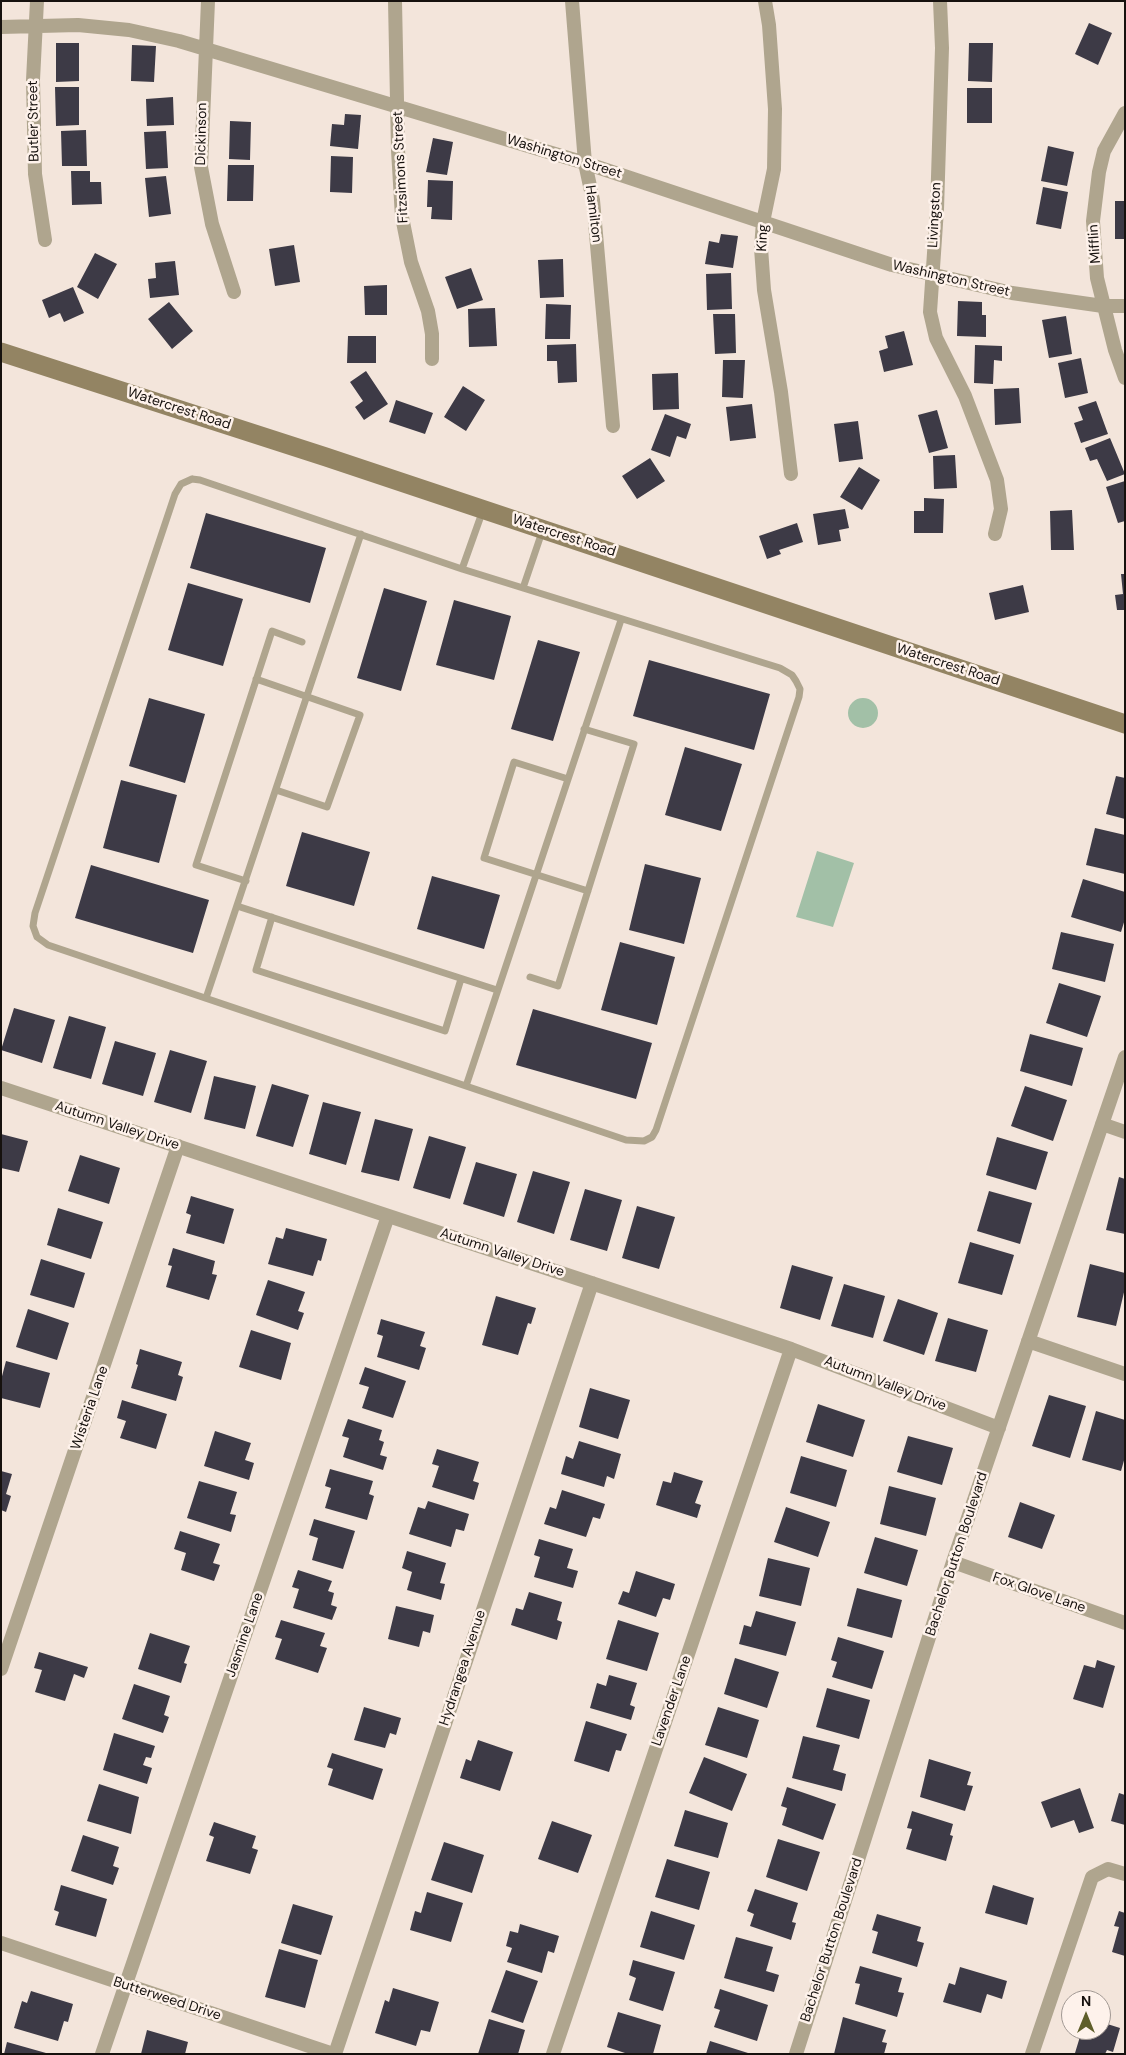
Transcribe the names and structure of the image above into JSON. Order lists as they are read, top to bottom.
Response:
{
  "streets": {
    "street": [
      "Butler Street",
      "Dickinson",
      "Washington Street",
      "Fitzsimons Street",
      "Hamilton",
      "Livingston",
      "King",
      "Mifflin",
      "Watercrest Road",
      "Autumn Valley Drive",
      "Wisteria Lane",
      "Bachelor Button Boulevard",
      "Fox Glove Lane",
      "Jasmine Lane",
      "Hydrangea Avenue",
      "Lavender Lane",
      "Butterweed Drive"
    ]
  },
  "crossings": [
    ["Butler Street", "Washington Street"],
    ["Dickinson", "Washington Street"],
    ["Washington Street", "Fitzsimons Street"],
    ["Washington Street", "Hamilton"],
    ["Washington Street", "Livingston"],
    ["Washington Street", "King"],
    ["Washington Street", "Mifflin"],
    ["Autumn Valley Drive", "Wisteria Lane"],
    ["Autumn Valley Drive", "Bachelor Button Boulevard"],
    ["Autumn Valley Drive", "Jasmine Lane"],
    ["Autumn Valley Drive", "Hydrangea Avenue"],
    ["Autumn Valley Drive", "Lavender Lane"],
    ["Bachelor Button Boulevard", "Fox Glove Lane"],
    ["Jasmine Lane", "Butterweed Drive"],
    ["Hydrangea Avenue", "Butterweed Drive"]
  ],
  "north": "top"
}
